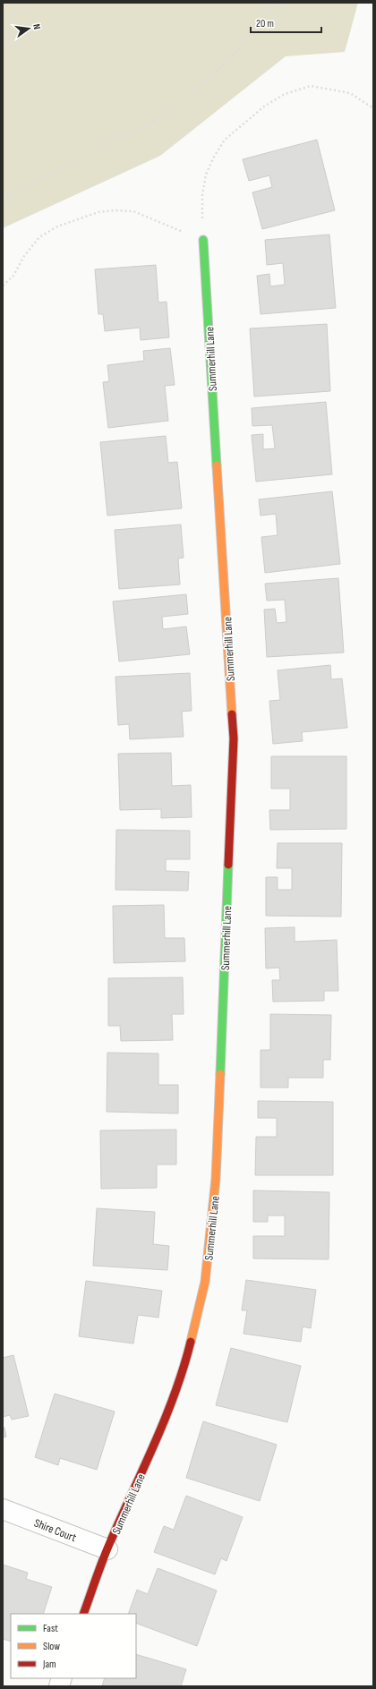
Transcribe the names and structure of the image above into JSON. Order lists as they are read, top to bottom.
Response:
{
  "streets": {
    "street": ["Summerhill Lane", "Shire Court"]
  },
  "crossings": [
    ["Summerhill Lane", "Shire Court"]
  ],
  "legend": ["Fast", "Slow", "Jam"],
  "scale_bar": "20 m",
  "north": "right"
}
